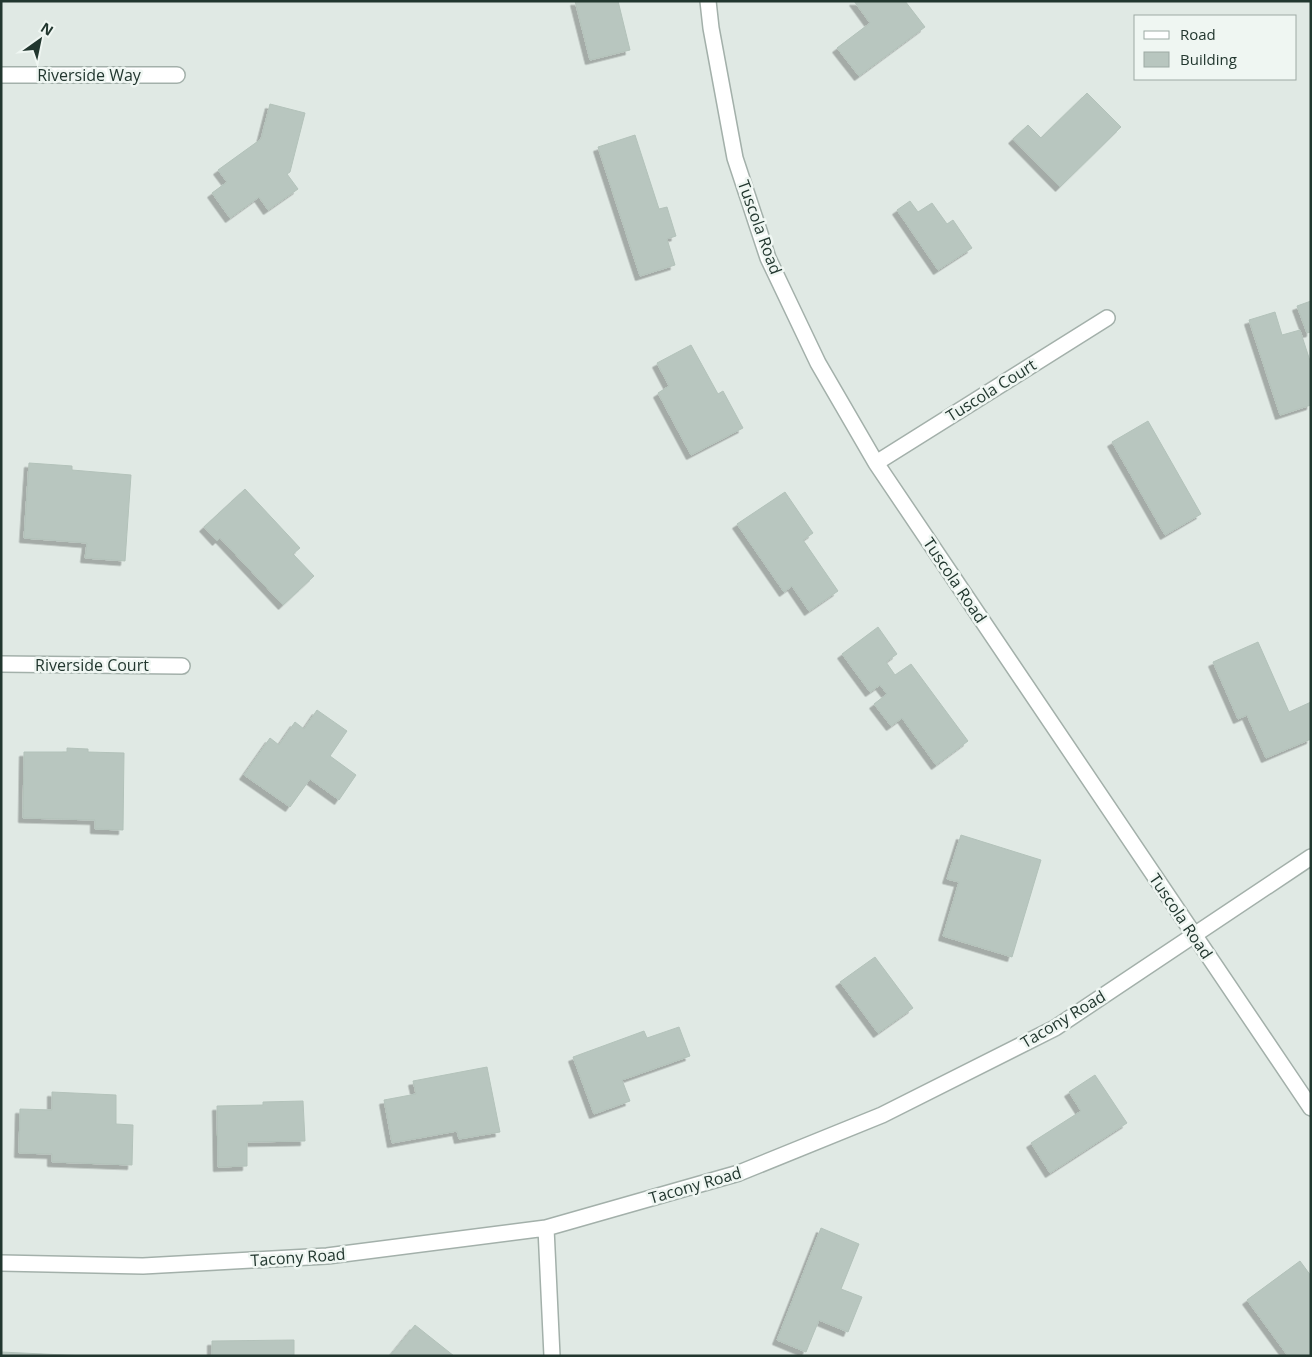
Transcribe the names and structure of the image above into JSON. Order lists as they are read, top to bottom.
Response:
{
  "streets": {
    "street": [
      "Riverside Way",
      "Tuscola Road",
      "Tuscola Court",
      "Riverside Court",
      "Tacony Road"
    ]
  },
  "crossings": [
    ["Tuscola Road", "Tuscola Court"],
    ["Tuscola Road", "Tacony Road"]
  ],
  "legend": ["Road", "Building"],
  "north": "top right"
}
